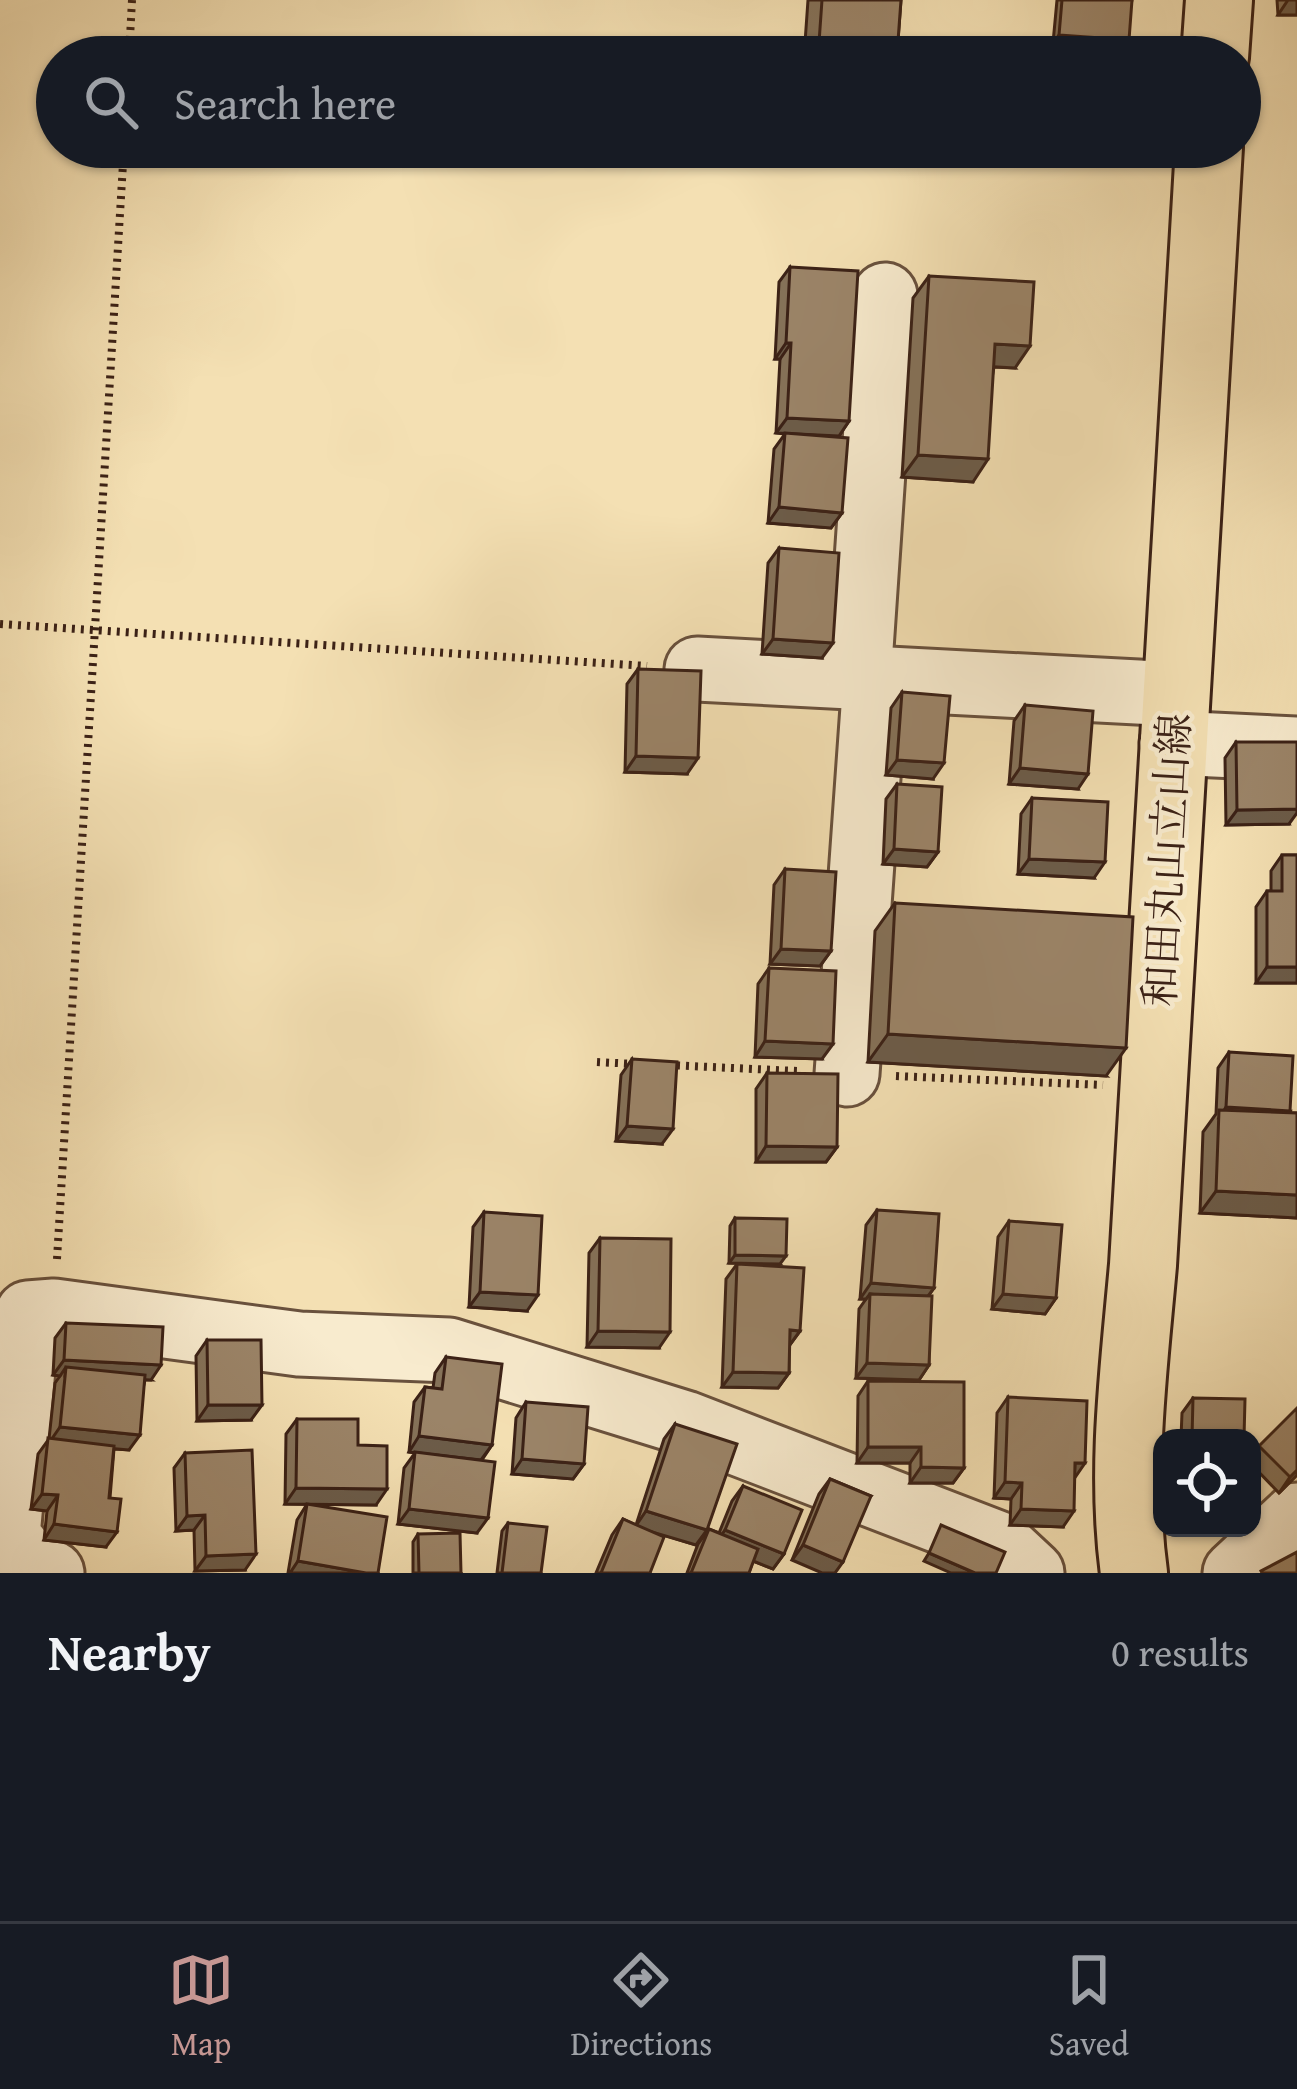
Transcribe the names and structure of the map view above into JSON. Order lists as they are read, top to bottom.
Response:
{
  "streets": {
    "main road": ["和田丸山立山線"]
  },
  "page": {
    "search": "Search here",
    "heading": ["Nearby", "0 results"],
    "nav": ["Map", "Directions", "Saved"]
  }
}
